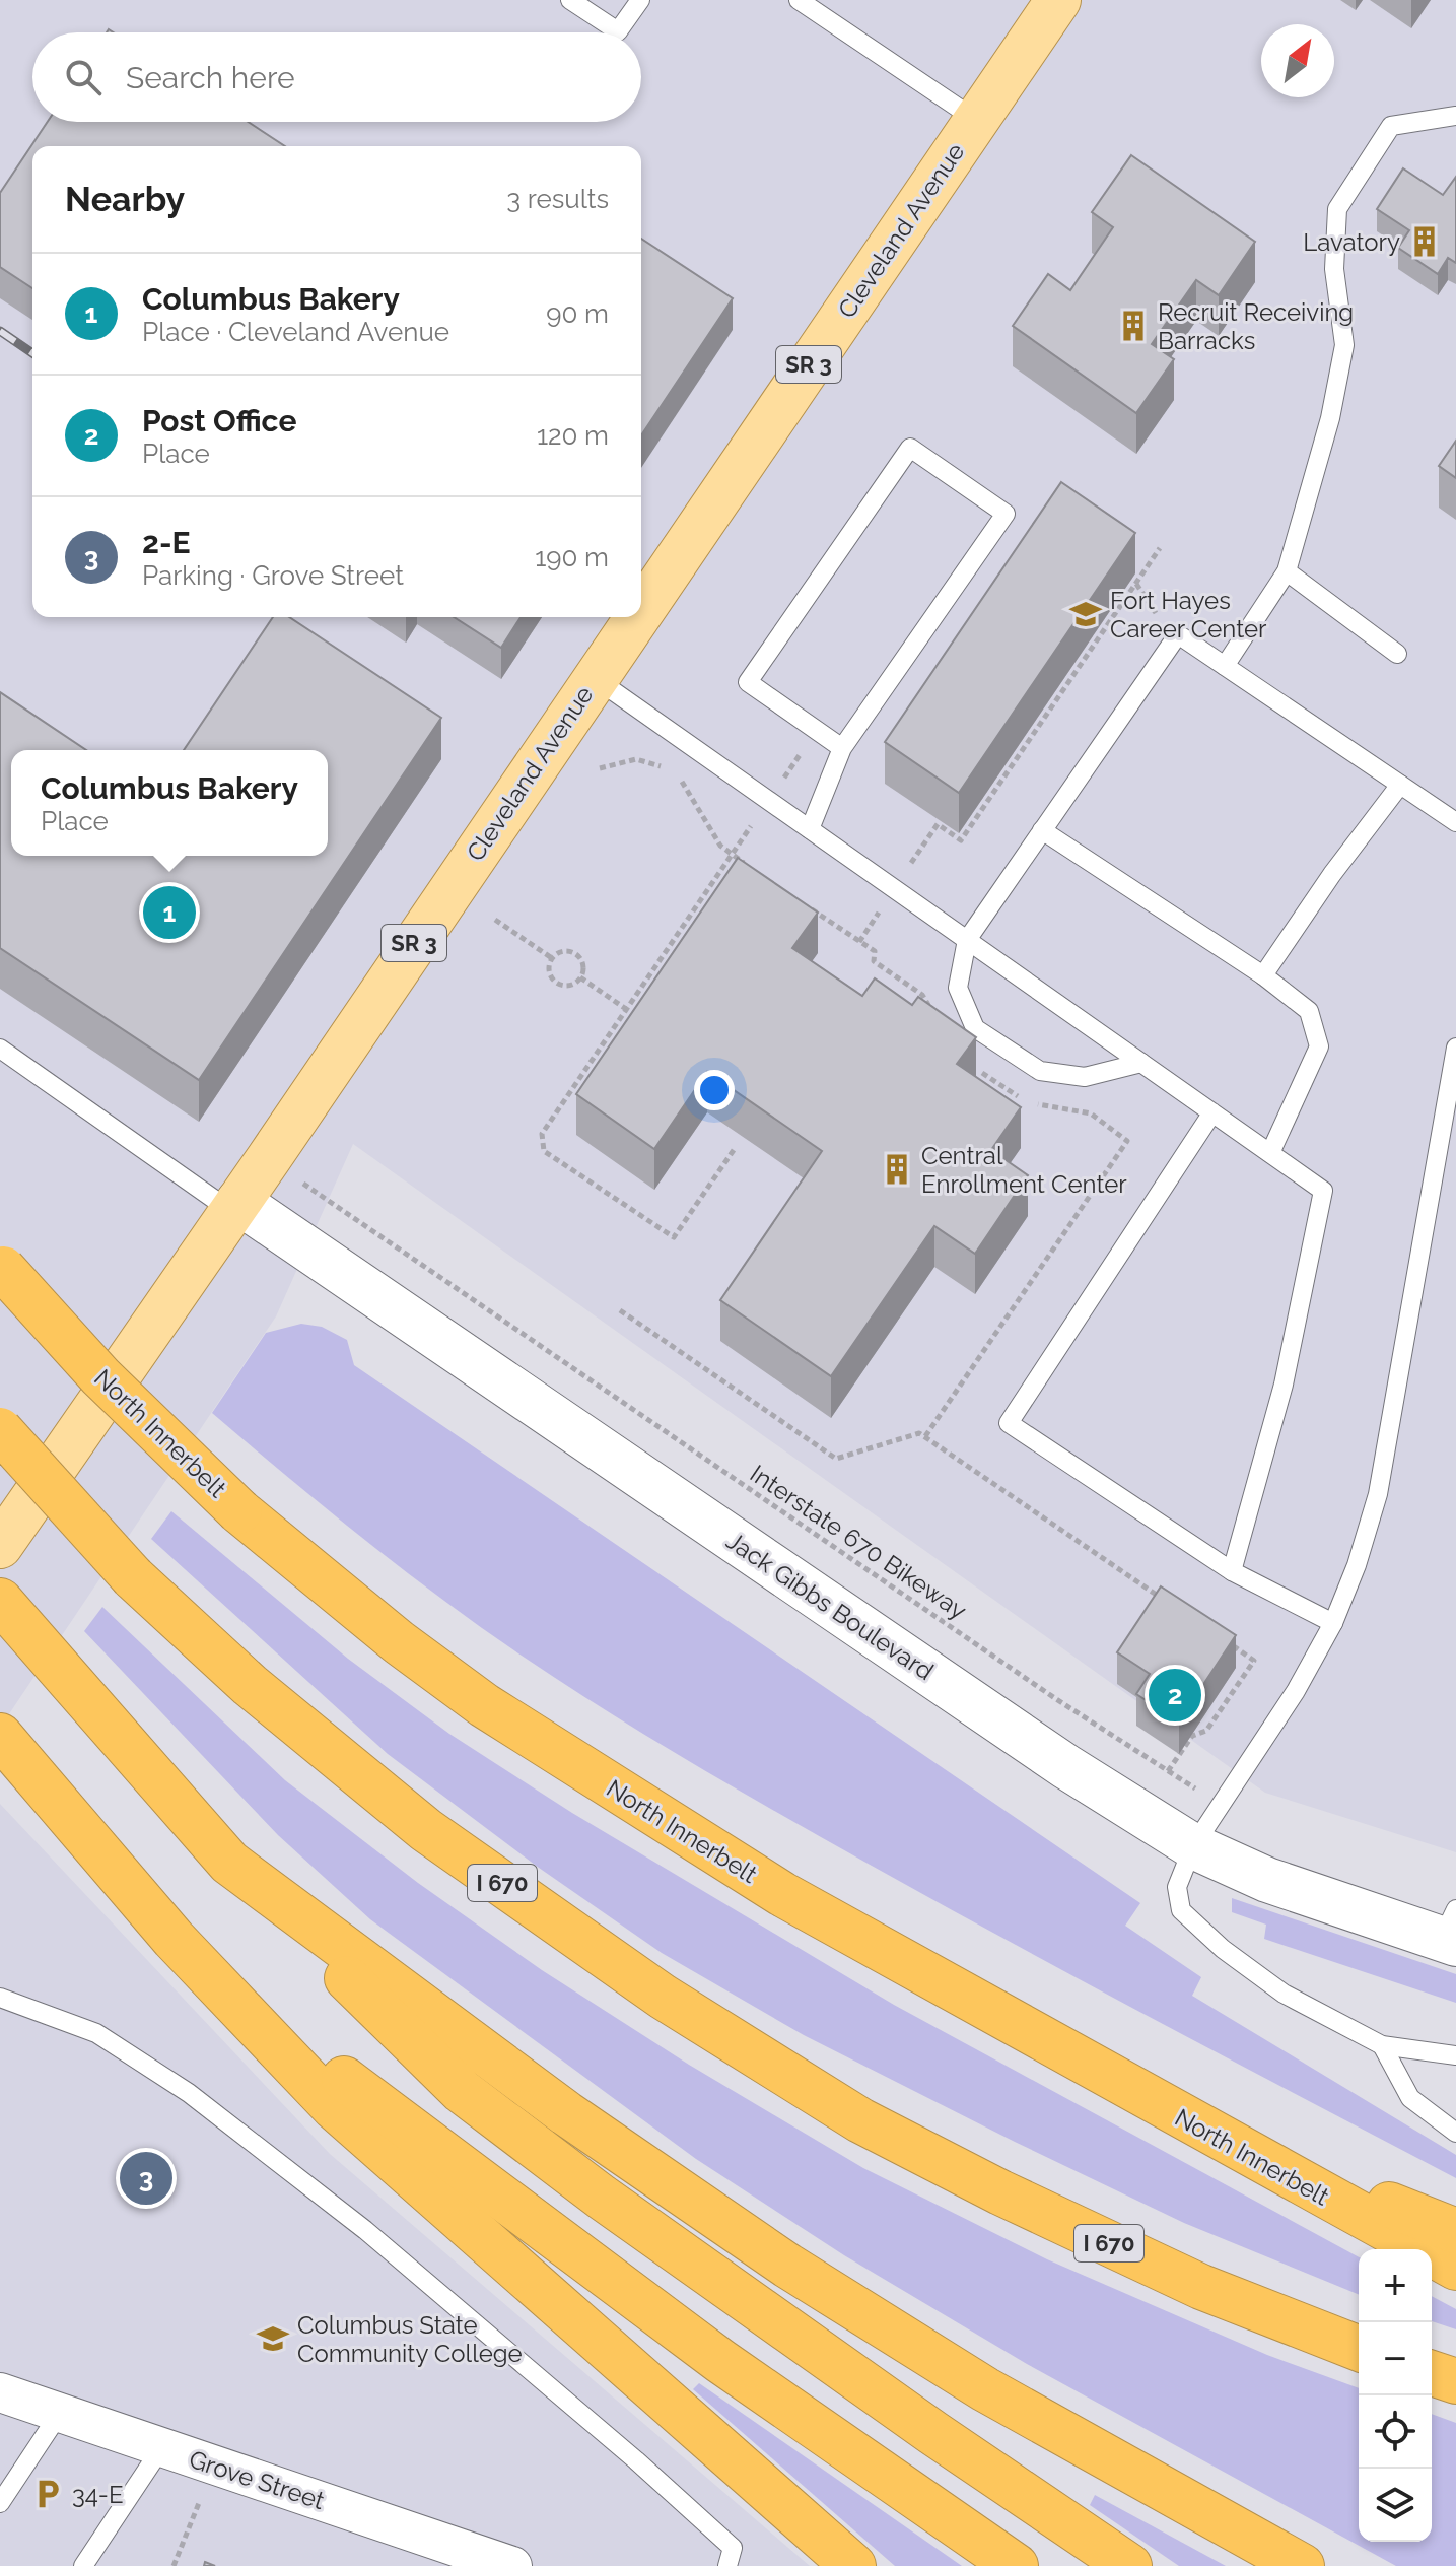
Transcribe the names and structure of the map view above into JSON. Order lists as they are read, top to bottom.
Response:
{
  "streets": {
    "highway": ["North Innerbelt", "I 670"],
    "main road": ["Cleveland Avenue", "SR 3"],
    "street": ["Jack Gibbs Boulevard", "Grove Street"],
    "path": ["Interstate 670 Bikeway"]
  },
  "crossings": [
    ["Cleveland Avenue", "Interstate 670 Bikeway"],
    ["Cleveland Avenue", "Jack Gibbs Boulevard"]
  ],
  "places": {
    "building": ["Lavatory", "Recruit Receiving Barracks", "Central Enrollment Center"],
    "school or university": ["Fort Hayes Career Center", "Columbus State Community College"],
    "parking": ["34-E"]
  },
  "north": "top right",
  "page": {
    "search": "Search here",
    "heading": ["Nearby", "3 results"],
    "list": [
      {
        "mark": "1",
        "name": "Columbus Bakery",
        "note": "Place · Cleveland Avenue",
        "value": "90 m"
      },
      {
        "mark": "2",
        "name": "Post Office",
        "note": "Place",
        "value": "120 m"
      },
      {
        "mark": "3",
        "name": "2-E",
        "note": "Parking · Grove Street",
        "value": "190 m"
      }
    ],
    "popup": ["Columbus Bakery", "Place"],
    "pins": ["1", "2", "3"],
    "map_buttons": ["+", "−"]
  }
}
